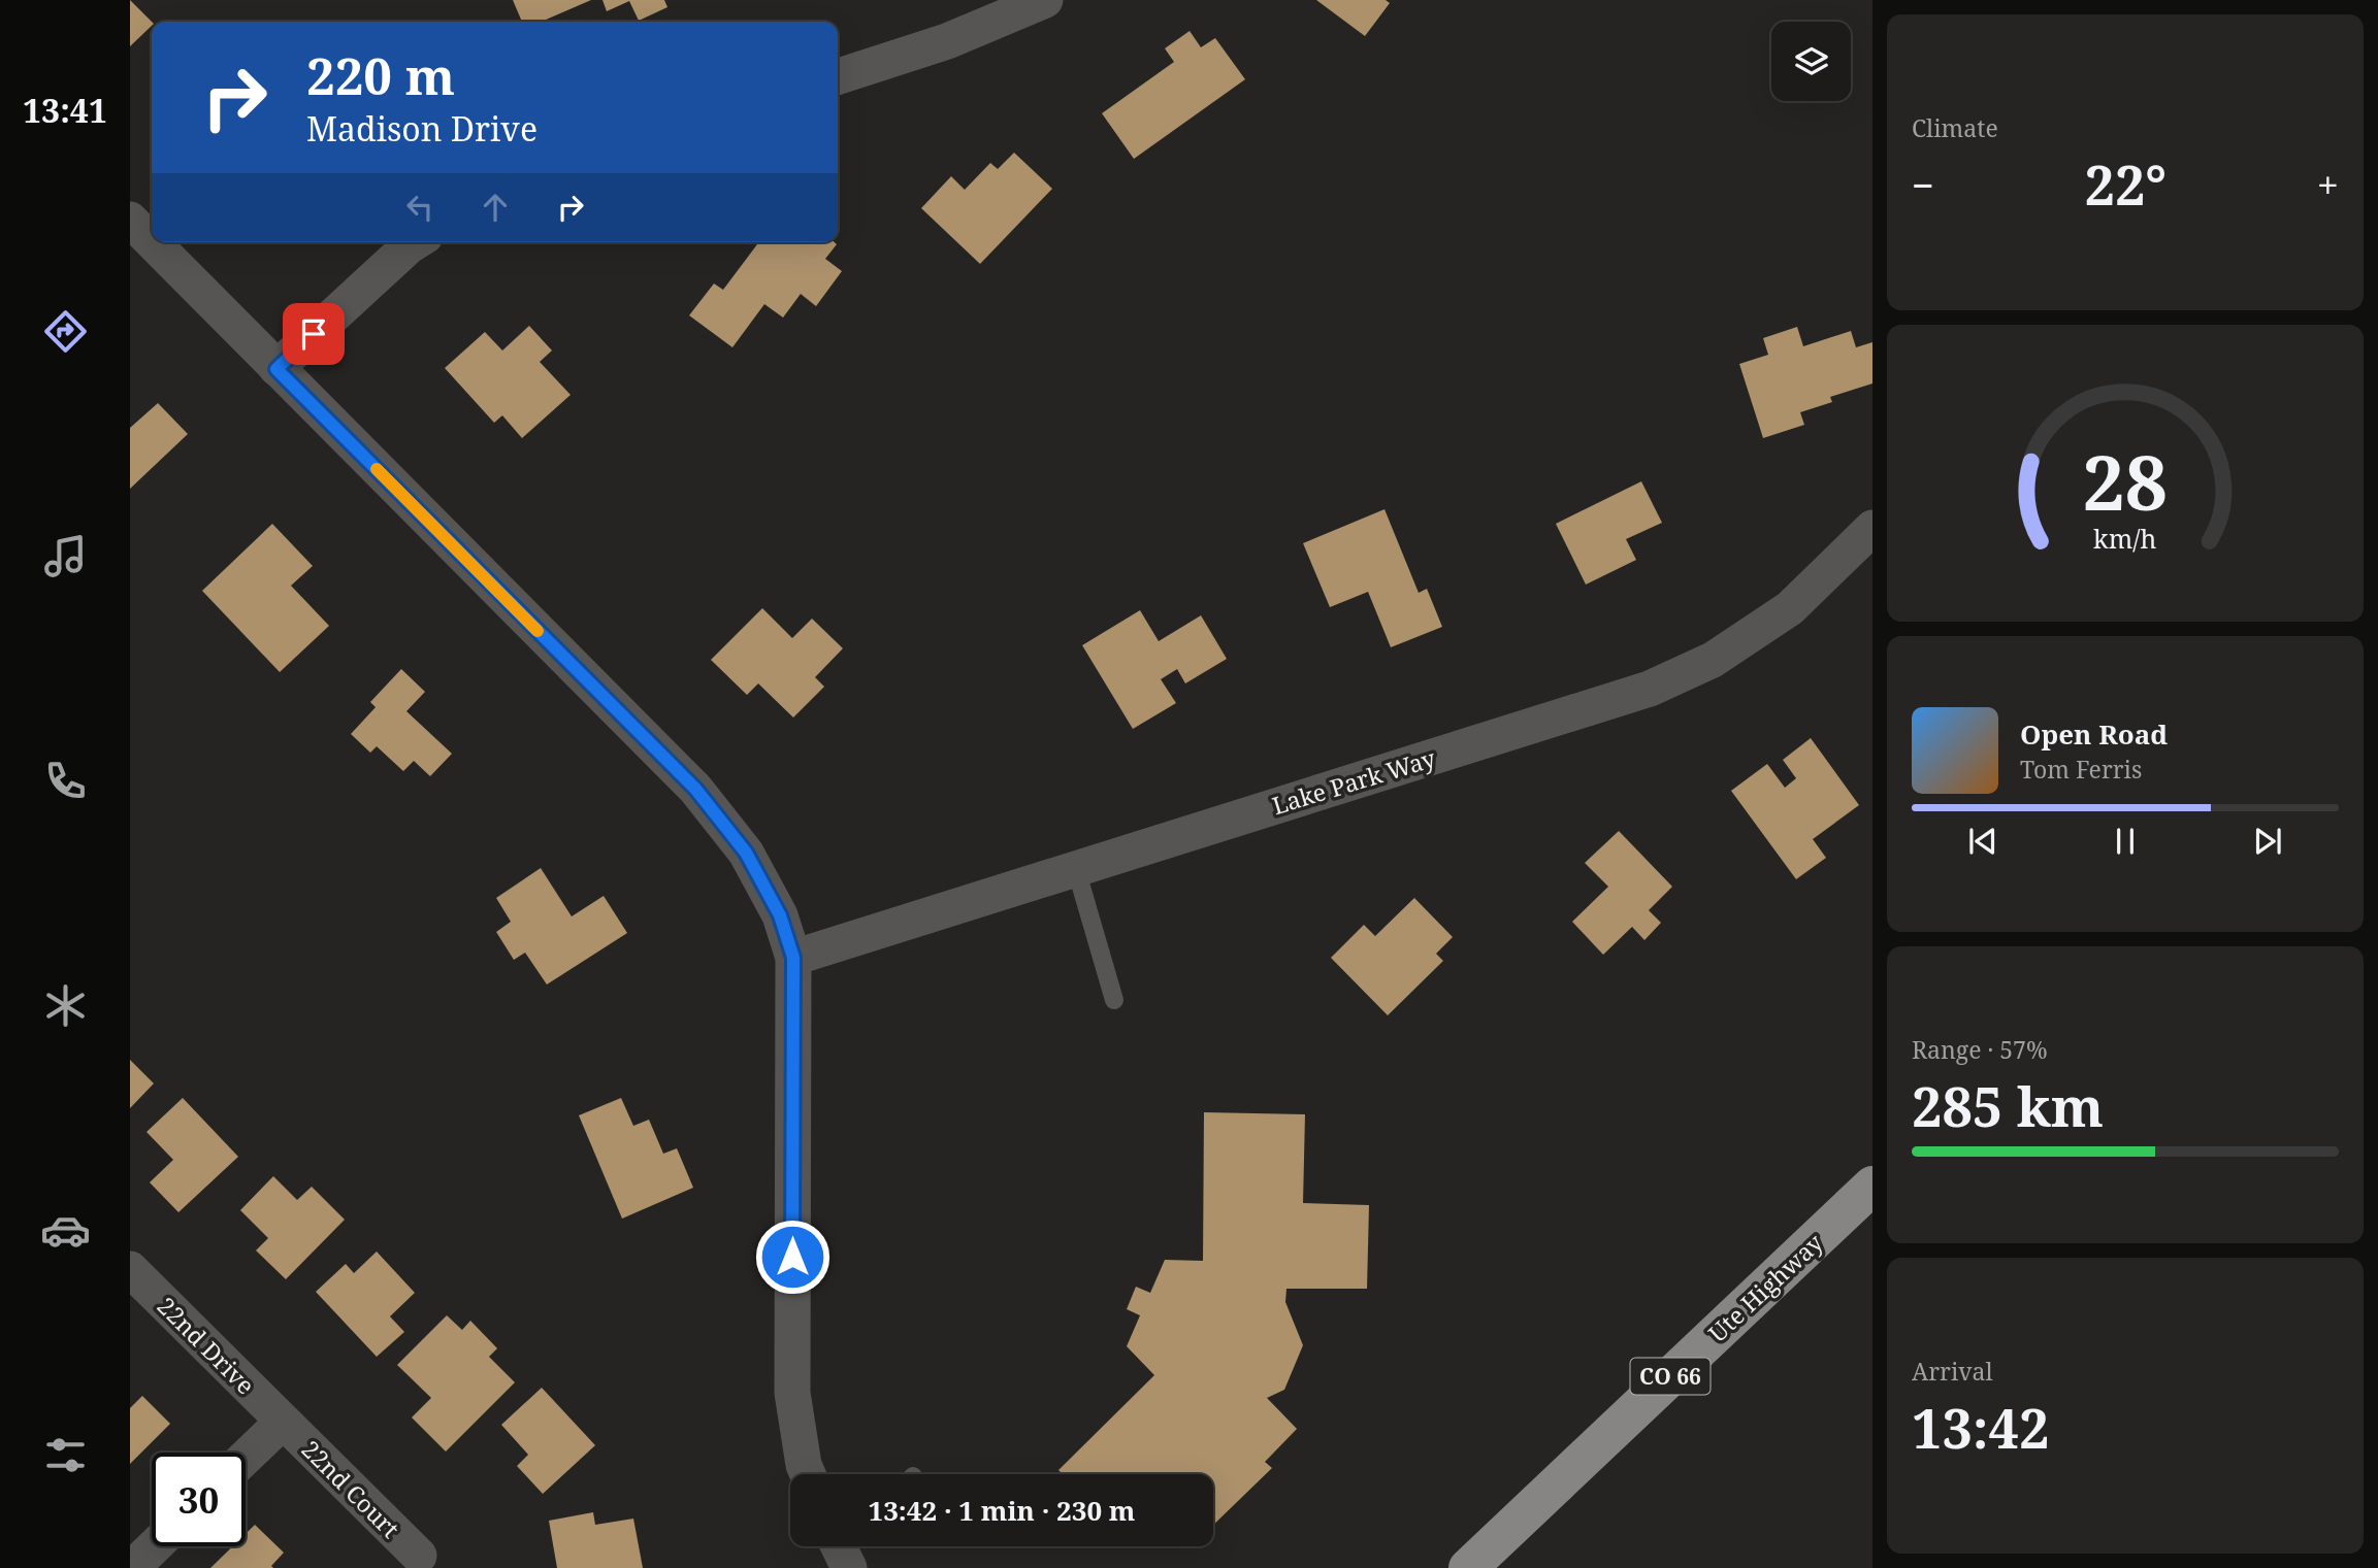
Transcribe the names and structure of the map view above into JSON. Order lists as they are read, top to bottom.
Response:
{
  "streets": {
    "main road": ["Ute Highway", "CO 66"],
    "street": ["Lake Park Way", "22nd Drive", "22nd Court"]
  },
  "crossings": [
    ["22nd Drive", "22nd Court"]
  ],
  "page": {
    "tabs": "13:41",
    "tile": [
      "Climate",
      ["Range · 57%", "285 km"],
      ["Arrival", "13:42"]
    ],
    "turn": ["220 m", "Madison Drive"],
    "heat": ["−", "22°", "+"],
    "song": ["Open Road", "Tom Ferris"],
    "limit": "30",
    "trip": "13:42 · 1 min · 230 m",
    "gauge": ["28", "km/h"]
  }
}
